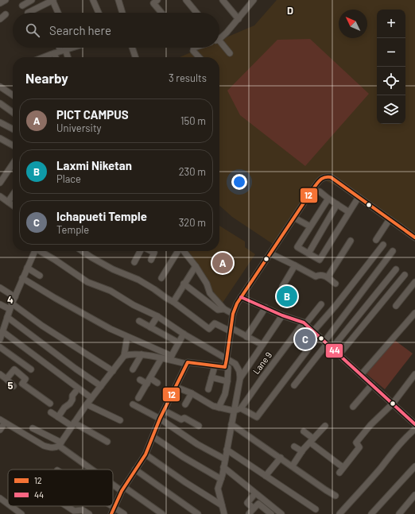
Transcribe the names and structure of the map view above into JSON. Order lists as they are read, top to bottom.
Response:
{
  "streets": {
    "street": ["Lane 9"]
  },
  "lines": ["transit line 12", "transit line 44"],
  "legend": ["12", "44"],
  "north": "top left",
  "page": {
    "map_buttons": ["+", "−"],
    "search": "Search here",
    "heading": ["Nearby", "3 results"],
    "list": [
      {
        "mark": "A",
        "name": "PICT CAMPUS",
        "note": "University",
        "value": "150 m"
      },
      {
        "mark": "B",
        "name": "Laxmi Niketan",
        "note": "Place",
        "value": "230 m"
      },
      {
        "mark": "C",
        "name": "Ichapueti Temple",
        "note": "Temple",
        "value": "320 m"
      }
    ],
    "pins": ["A", "B", "C"]
  },
  "grid": {
    "columns": ["D"],
    "rows": ["4", "5"]
  }
}
